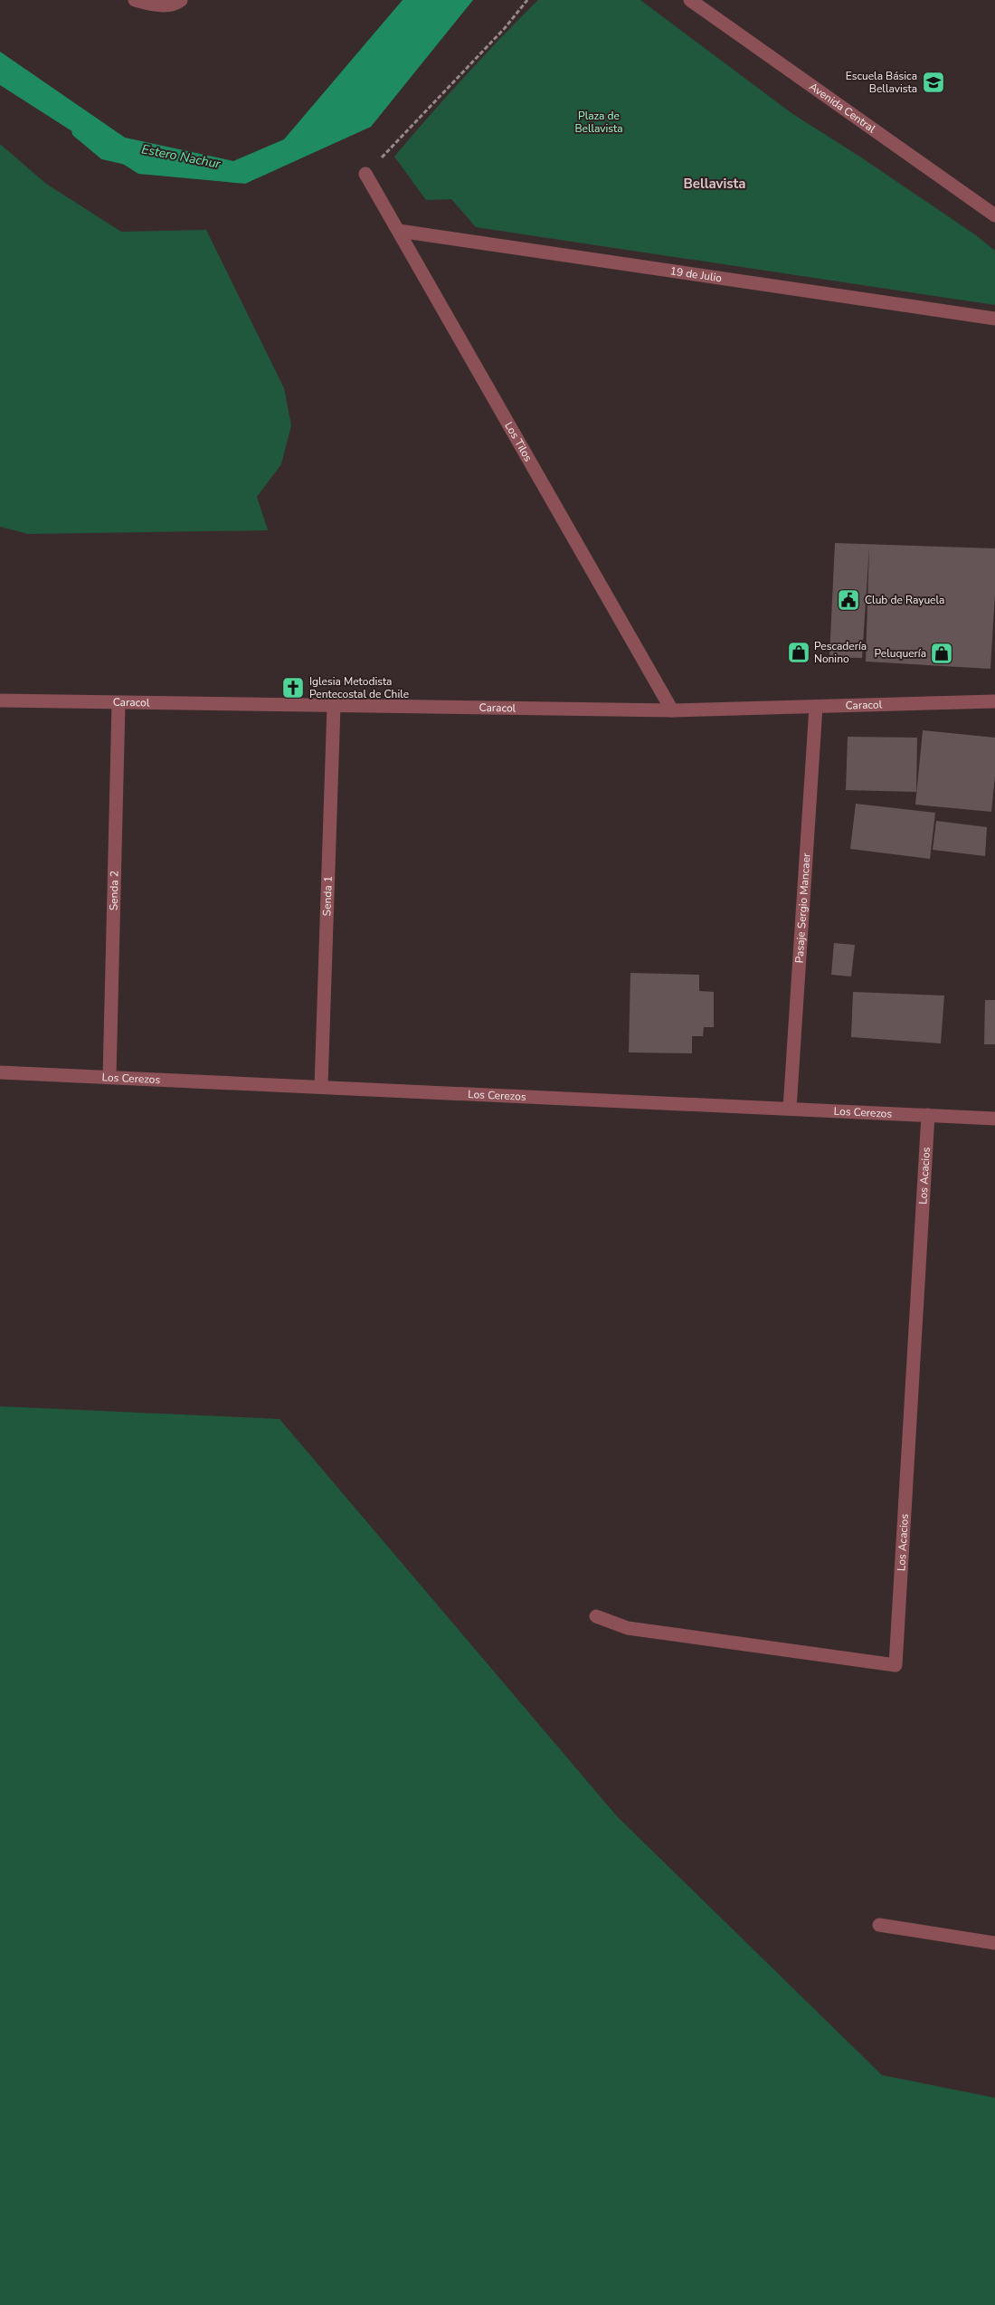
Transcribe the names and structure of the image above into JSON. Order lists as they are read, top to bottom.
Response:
{
  "streets": {
    "street": [
      "Avenida Central",
      "19 de Julio",
      "Los Tilos",
      "Caracol",
      "Senda 2",
      "Senda 1",
      "Pasaje Sergio Mancaer",
      "Los Cerezos",
      "Los Acacios"
    ]
  },
  "crossings": [
    ["19 de Julio", "Los Tilos"],
    ["Los Tilos", "Caracol"],
    ["Caracol", "Senda 2"],
    ["Caracol", "Senda 1"],
    ["Caracol", "Pasaje Sergio Mancaer"],
    ["Senda 2", "Los Cerezos"],
    ["Senda 1", "Los Cerezos"],
    ["Pasaje Sergio Mancaer", "Los Cerezos"],
    ["Los Cerezos", "Los Acacios"]
  ],
  "districts": ["Bellavista"],
  "water": ["Estero Nachur"],
  "parks": ["Plaza de Bellavista"],
  "places": {
    "school or university": ["Escuela Básica Bellavista"],
    "public building": ["Club de Rayuela"],
    "shop": ["Pescadería Nonino", "Peluquería"],
    "church": ["Iglesia Metodista Pentecostal de Chile"]
  }
}
